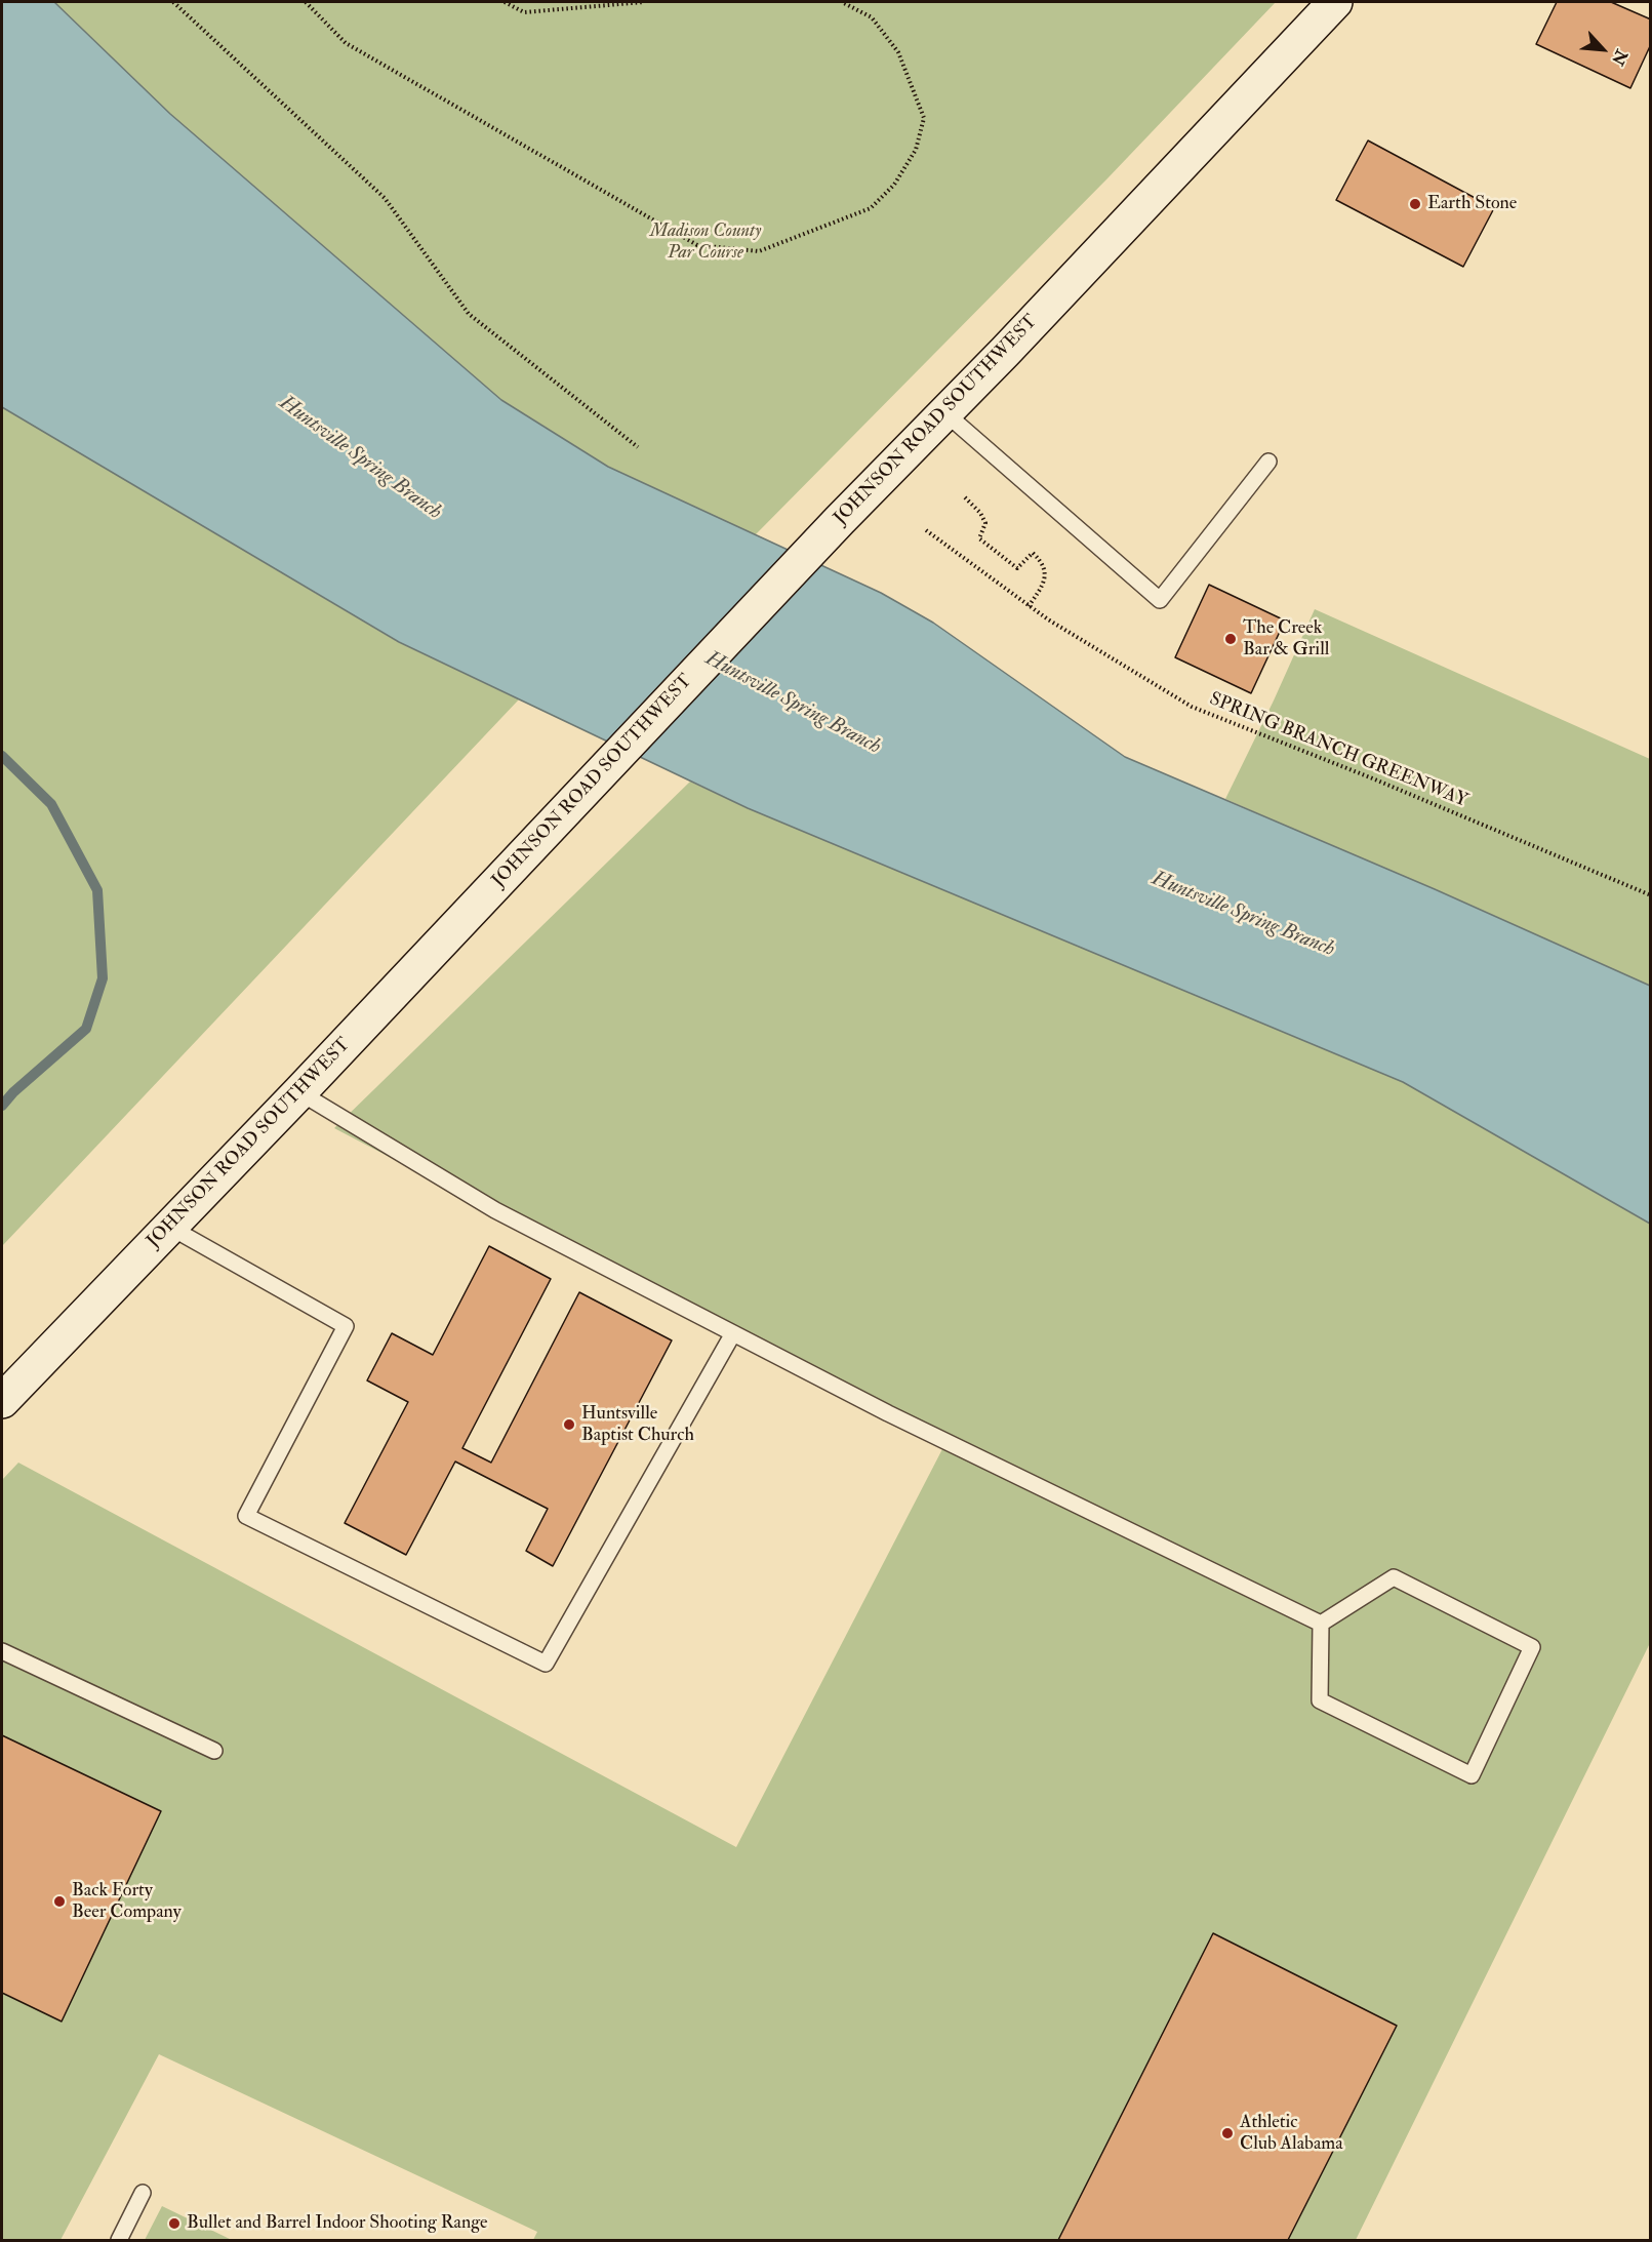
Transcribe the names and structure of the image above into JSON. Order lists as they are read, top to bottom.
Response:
{
  "streets": {
    "street": ["JOHNSON ROAD SOUTHWEST"],
    "path": ["SPRING BRANCH GREENWAY"]
  },
  "water": ["Huntsville Spring Branch"],
  "parks": ["Madison County Par Course"],
  "places": [
    "Earth Stone",
    "The Creek Bar & Grill",
    "Huntsville Baptist Church",
    "Back Forty Beer Company",
    "Athletic Club Alabama",
    "Bullet and Barrel Indoor Shooting Range"
  ],
  "north": "bottom right"
}
